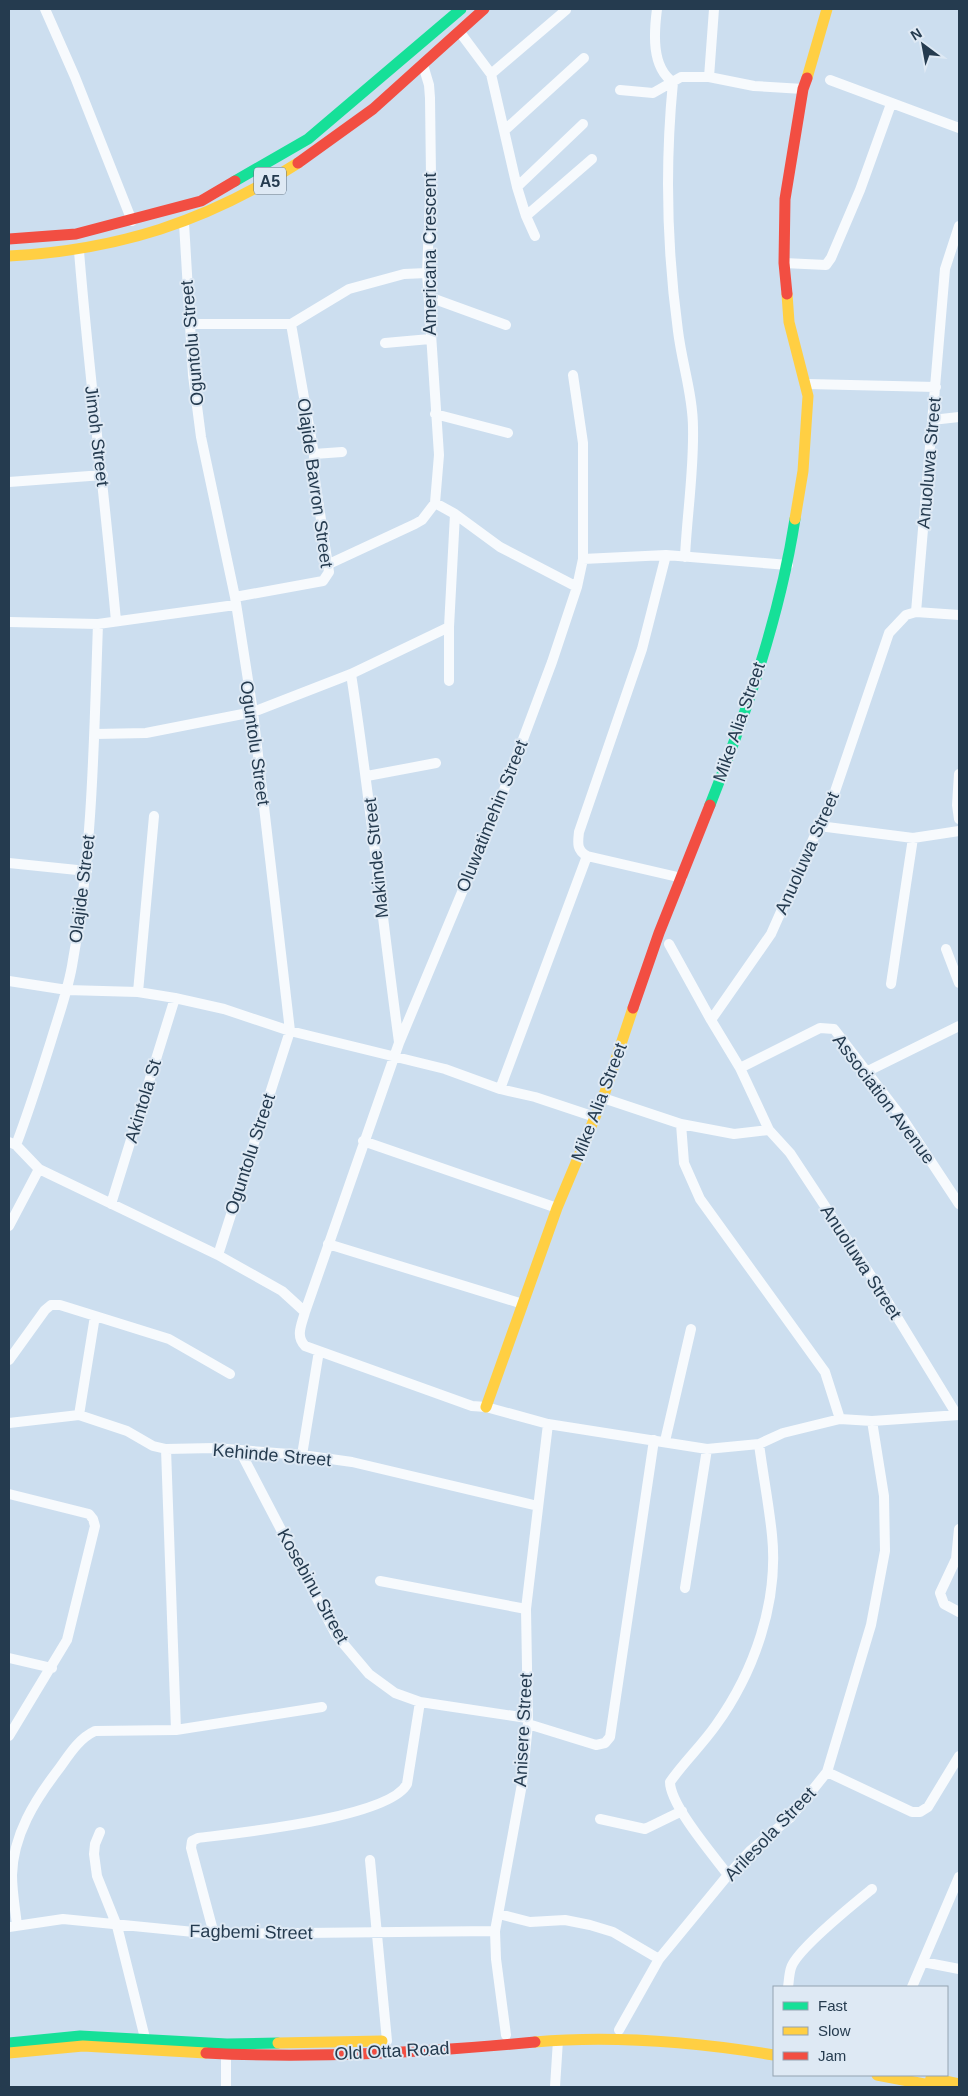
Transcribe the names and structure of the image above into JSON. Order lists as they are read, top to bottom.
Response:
{
  "streets": {
    "main road": ["A5", "Mike Alia Street", "Old Otta Road"],
    "street": [
      "Americana Crescent",
      "Oguntolu Street",
      "Jimoh Street",
      "Anuoluwa Street",
      "Olajide Bavron Street",
      "Oluwatimehin Street",
      "Makinde Street",
      "Olajide Street",
      "Association Avenue",
      "Akintola St",
      "Kehinde Street",
      "Kosebinu Street",
      "Anisere Street",
      "Arilesola Street",
      "Fagbemi Street"
    ]
  },
  "crossings": [
    ["A5", "Americana Crescent"],
    ["A5", "Oguntolu Street"],
    ["A5", "Jimoh Street"],
    ["Oguntolu Street", "Olajide Bavron Street"],
    ["Anuoluwa Street", "Association Avenue"],
    ["Oluwatimehin Street", "Makinde Street"],
    ["Kehinde Street", "Kosebinu Street"],
    ["Kehinde Street", "Anisere Street"],
    ["Kosebinu Street", "Anisere Street"],
    ["Anisere Street", "Fagbemi Street"],
    ["Anisere Street", "Old Otta Road"],
    ["Arilesola Street", "Old Otta Road"]
  ],
  "legend": ["Fast", "Slow", "Jam"],
  "north": "top left"
}
